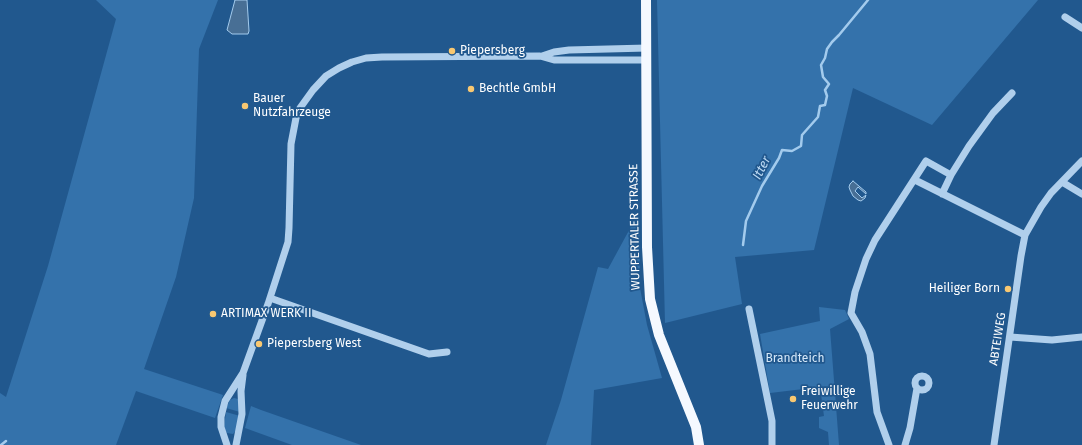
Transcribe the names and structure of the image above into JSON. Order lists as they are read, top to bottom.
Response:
{
  "streets": {
    "main road": ["WUPPERTALER STRASSE"],
    "street": ["ABTEIWEG"]
  },
  "water": ["Itter"],
  "parks": ["Brandteich"],
  "places": [
    "Piepersberg",
    "Bechtle GmbH",
    "Bauer Nutzfahrzeuge",
    "Heiliger Born",
    "ARTIMAX WERK II",
    "Piepersberg West",
    "Freiwillige Feuerwehr"
  ]
}
